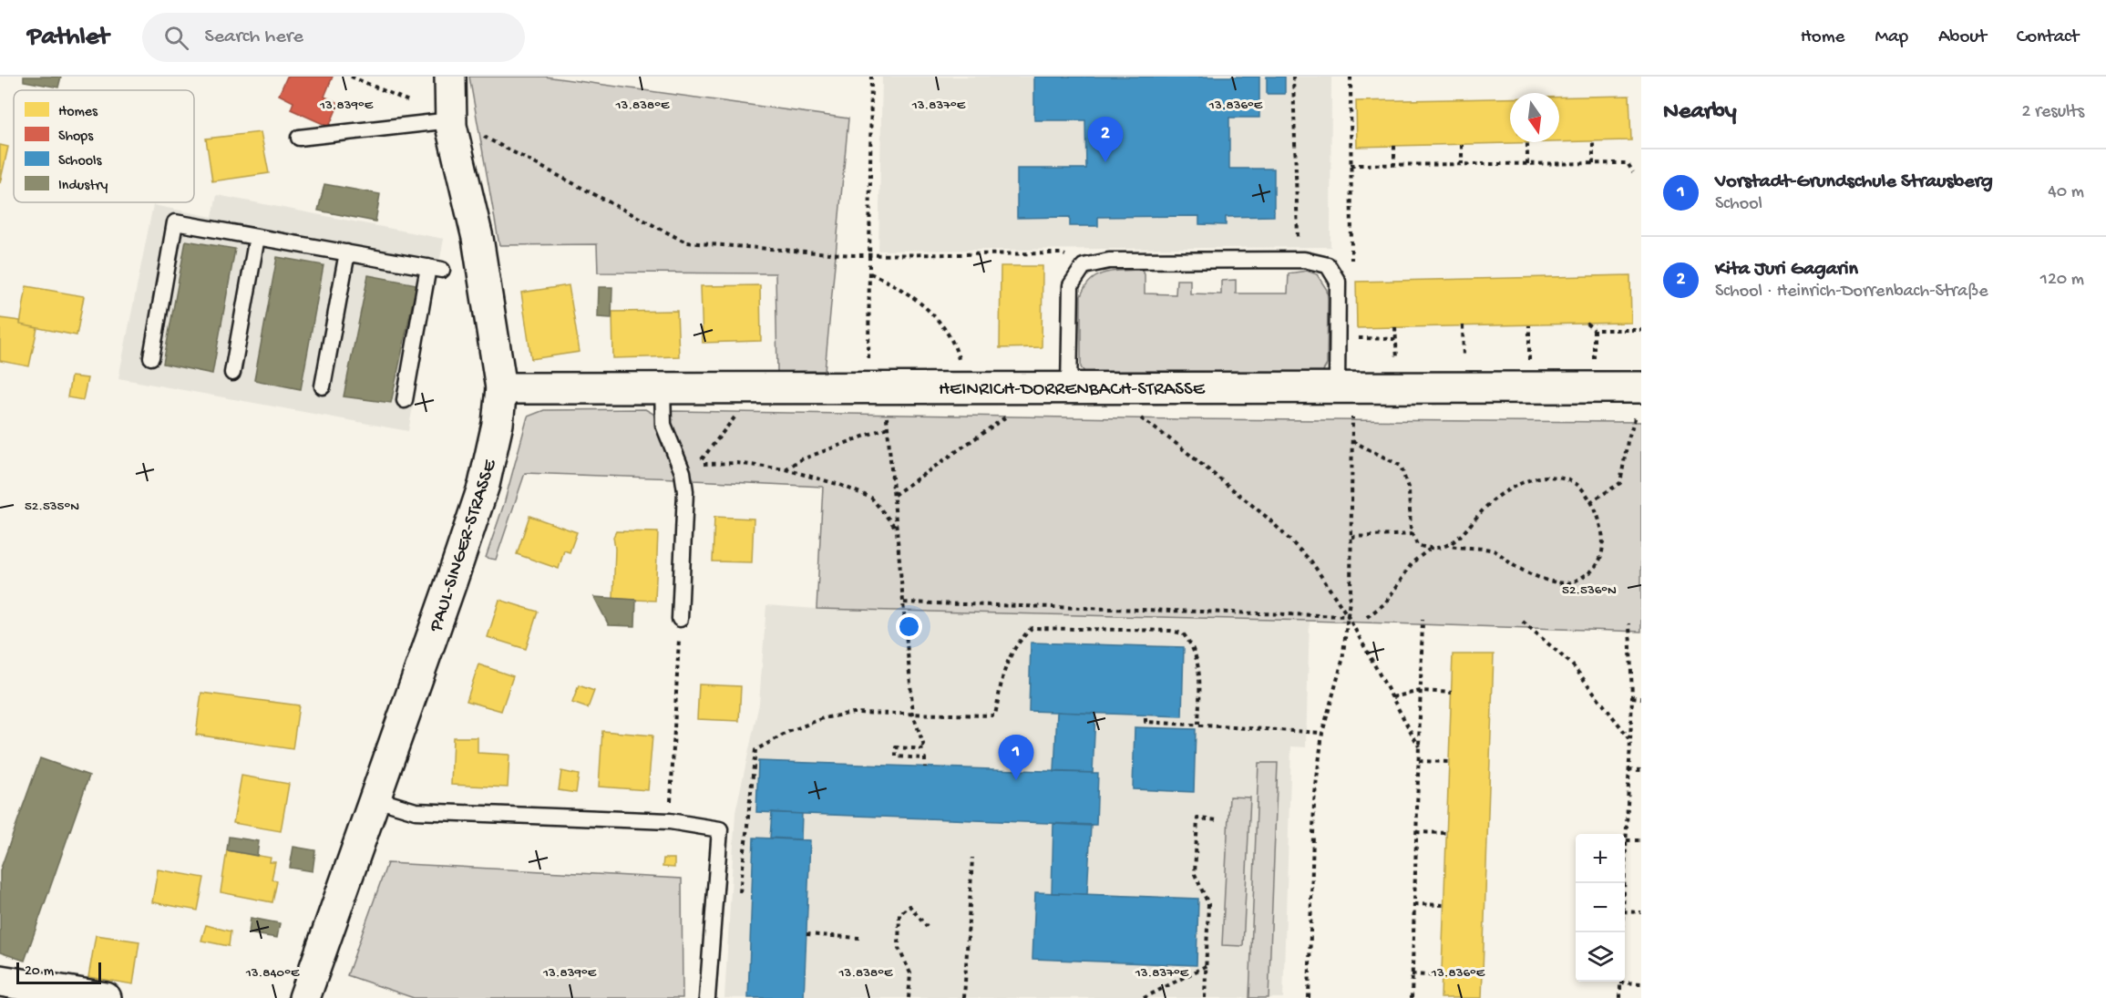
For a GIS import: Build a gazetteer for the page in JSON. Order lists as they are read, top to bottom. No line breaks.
{"streets":{"street":["HEINRICH-DORRENBACH-STRASSE","PAUL-SINGER-STRASSE"]},"crossings":[["HEINRICH-DORRENBACH-STRASSE","PAUL-SINGER-STRASSE"]],"legend":["Homes","Shops","Schools","Industry"],"scale_bar":"20 m","north":"bottom","page":{"header":"Pathlet","search":"Search here","nav":["Home","Map","About","Contact"],"heading":["Nearby","2 results"],"pins":["2","1"],"list":[{"mark":"1","name":"Vorstadt-Grundschule Strausberg","note":"School","value":"40 m"},{"mark":"2","name":"Kita Juri Gagarin","note":"School · Heinrich-Dorrenbach-Straße","value":"120 m"}],"map_buttons":["+","−"],"scale":"20 m"},"coordinates":["13.839°E","13.838°E","13.837°E","13.836°E","52.535°N","52.536°N","13.840°E"]}
